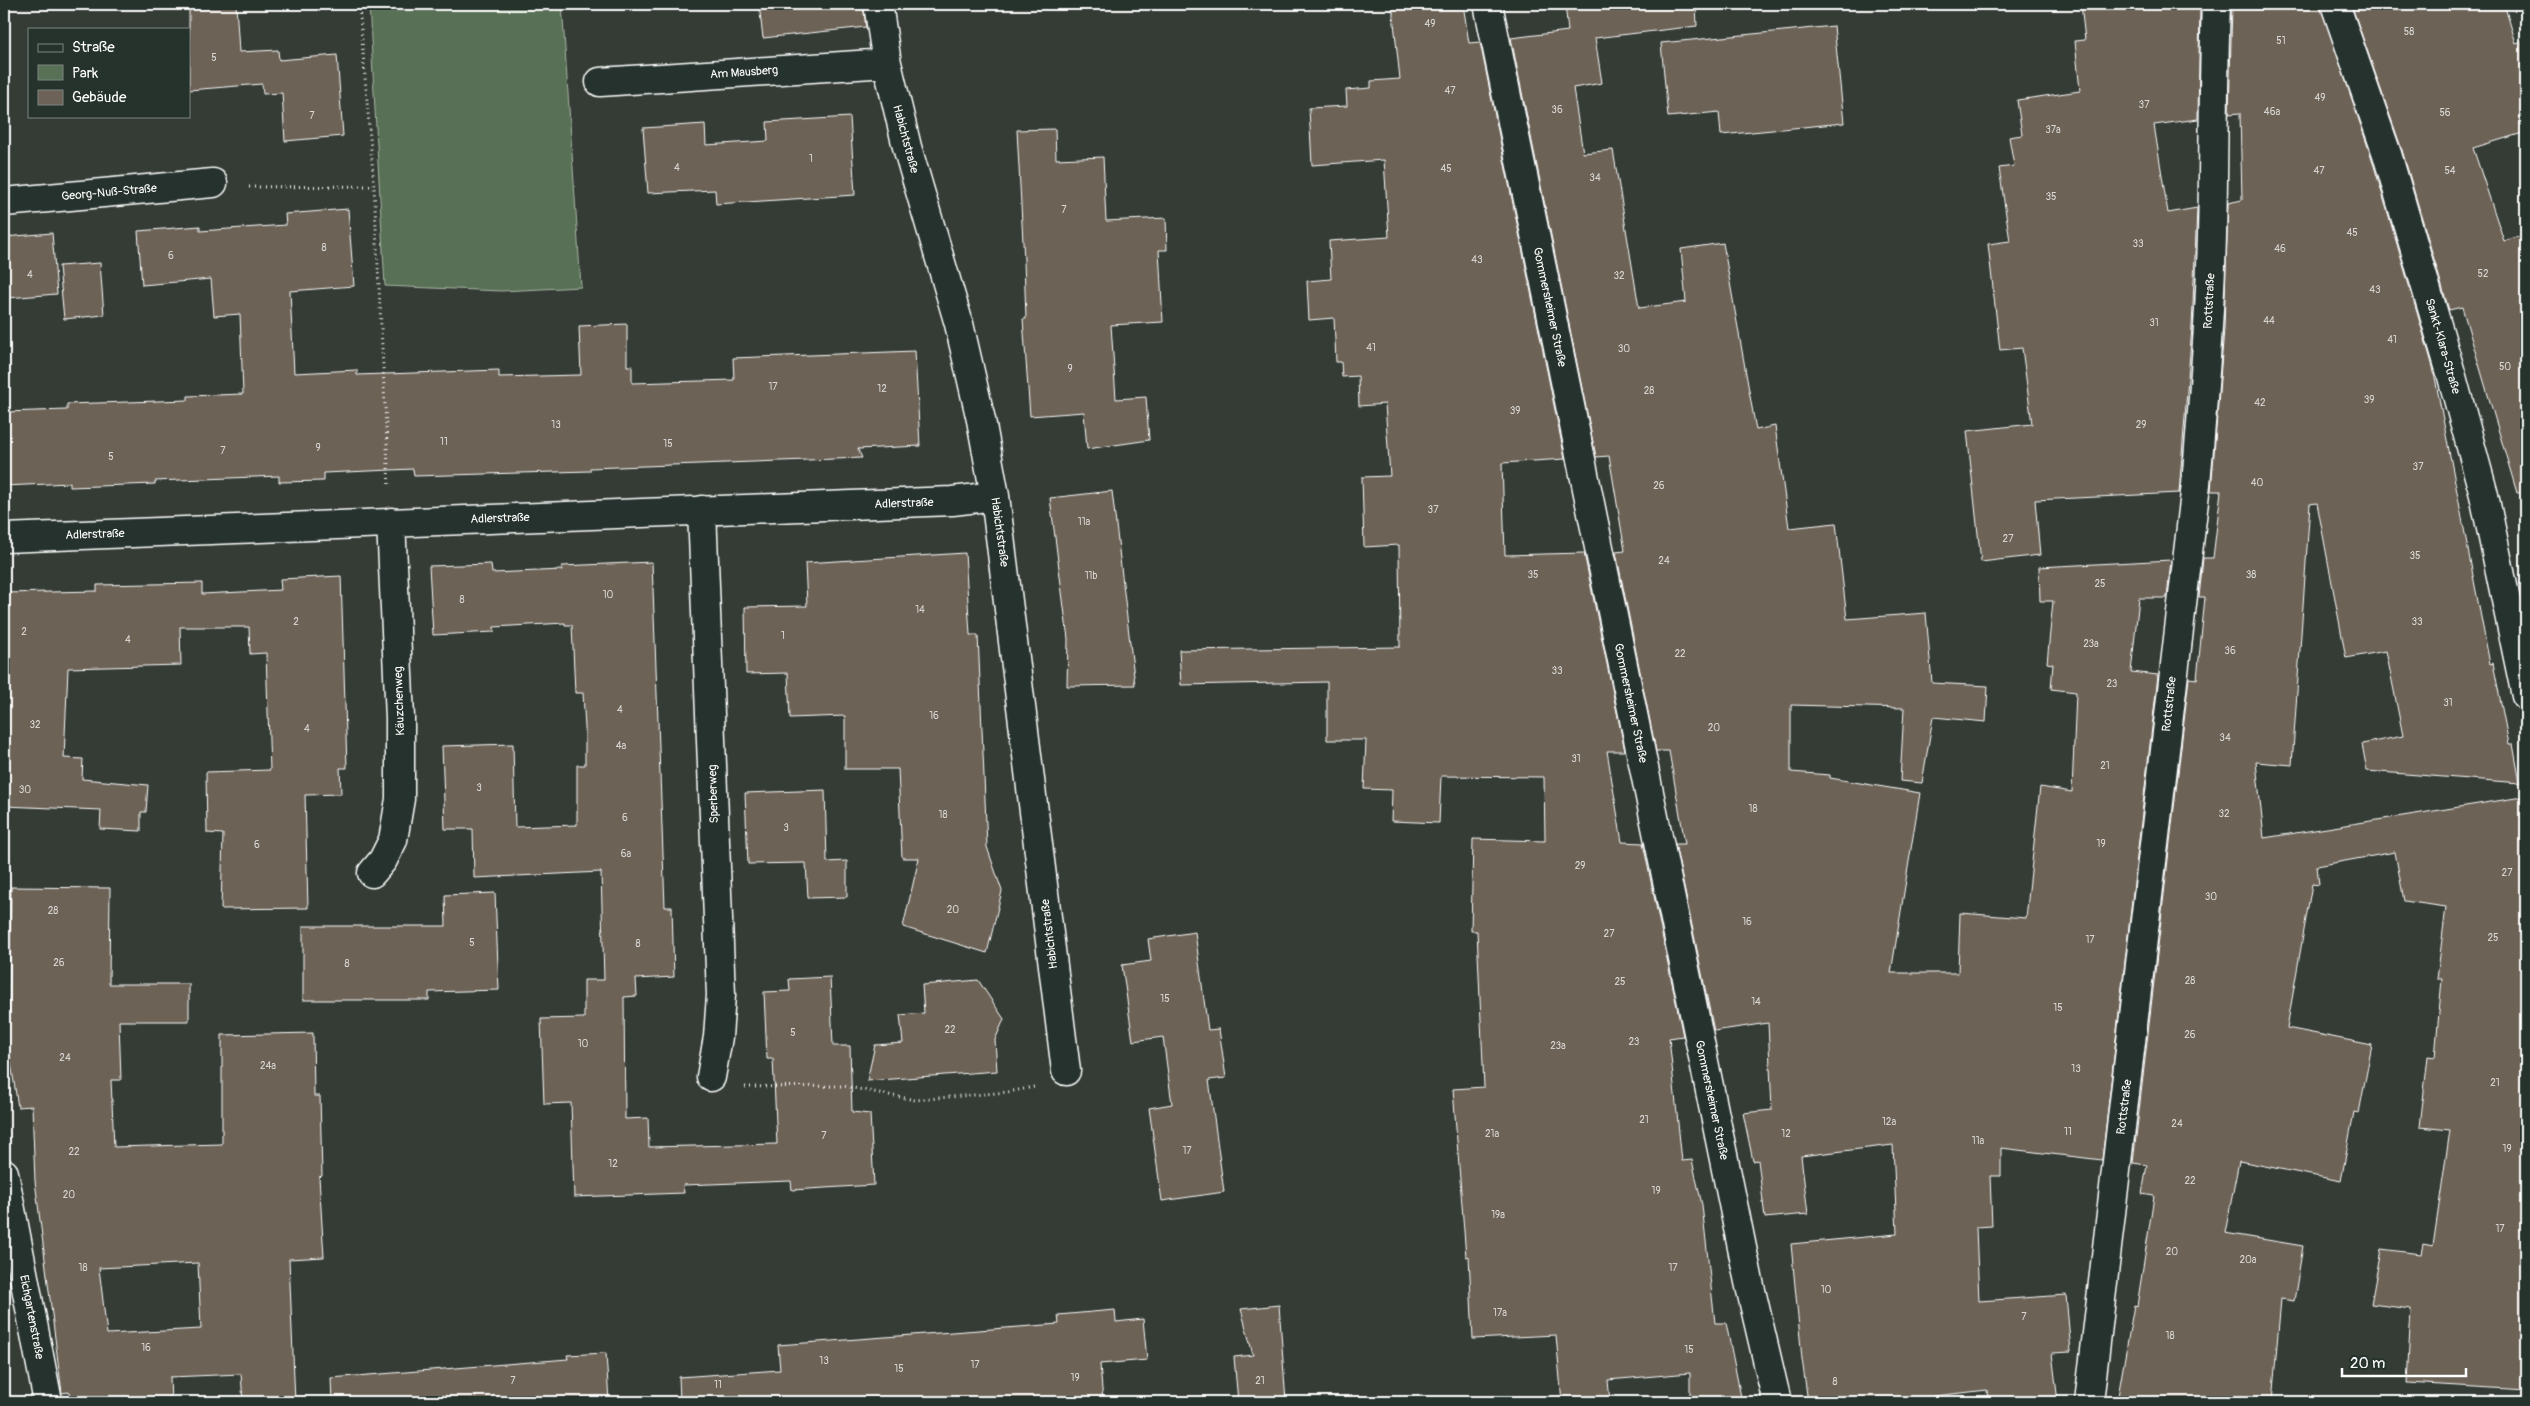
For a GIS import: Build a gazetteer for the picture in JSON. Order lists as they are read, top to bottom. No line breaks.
{"streets":{"street":["Am Mausberg","Habichtstraße","Georg-Nuß-Straße","Rottstraße","Gommersheimer Straße","Sankt-Klara-Straße","Adlerstraße","Käuzchenweg","Sperberweg","Eichgartenstraße"]},"crossings":[["Am Mausberg","Habichtstraße"],["Habichtstraße","Adlerstraße"],["Adlerstraße","Käuzchenweg"],["Adlerstraße","Sperberweg"]],"house_numbers":["49","58","51","5","47","49","37","36","46a","56","7","37a","1","4","45","47","54","34","35","7","45","33","8","46","6","43","52","4","32","43","44","31","41","41","30","50","9","17","12","28","39","42","39","13","29","11","15","9","7","5","37","40","26","37","11a","27","35","24","35","38","11b","25","10","8","14","2","33","2","1","4","23a","36","22","33","23","31","4","16","32","20","4","34","4a","31","21","3","30","18","32","18","6","3","19","6","6a","29","27","30","20","28","16","27","25","17","5","8","26","8","28","25","15","14","15","22","5","26","23","10","23a","24","24a","13","21","21","12a","24","11","21a","12","7","11a","19","17","22","12","22","19","20","19a","17","20","20a","18","17","10","17a","7","18","16","15","13","17","15","19","7","21","8","11"],"legend":["Straße","Park","Gebäude"],"scale_bar":"20 m"}
